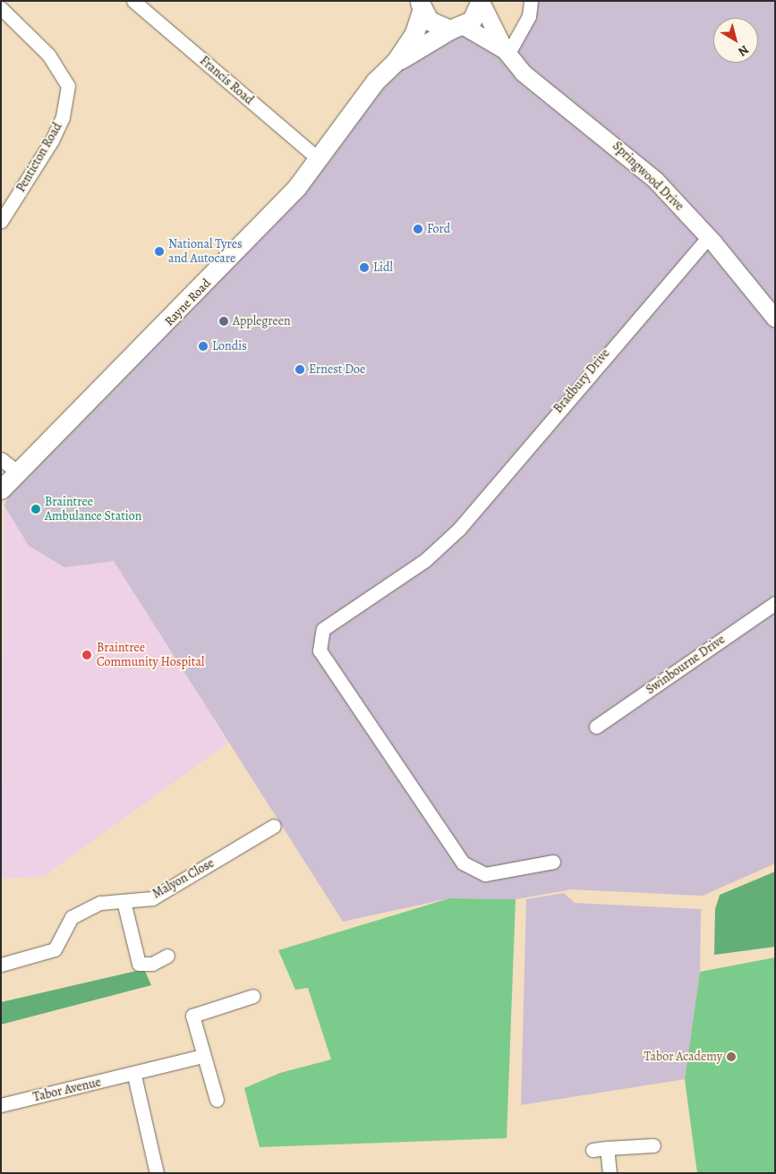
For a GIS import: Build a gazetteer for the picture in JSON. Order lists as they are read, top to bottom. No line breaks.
{"streets":{"main road":["Rayne Road"],"street":["Francis Road","Penticton Road","Springwood Drive","Bradbury Drive","Swinbourne Drive","Malyon Close","Tabor Avenue"]},"crossings":[["Francis Road","Rayne Road"],["Springwood Drive","Rayne Road"],["Springwood Drive","Bradbury Drive"]],"places":["Ford","National Tyres and Autocare","Lidl","Applegreen","Londis","Ernest Doe","Braintree Ambulance Station","Braintree Community Hospital","Tabor Academy"],"north":"bottom right"}
